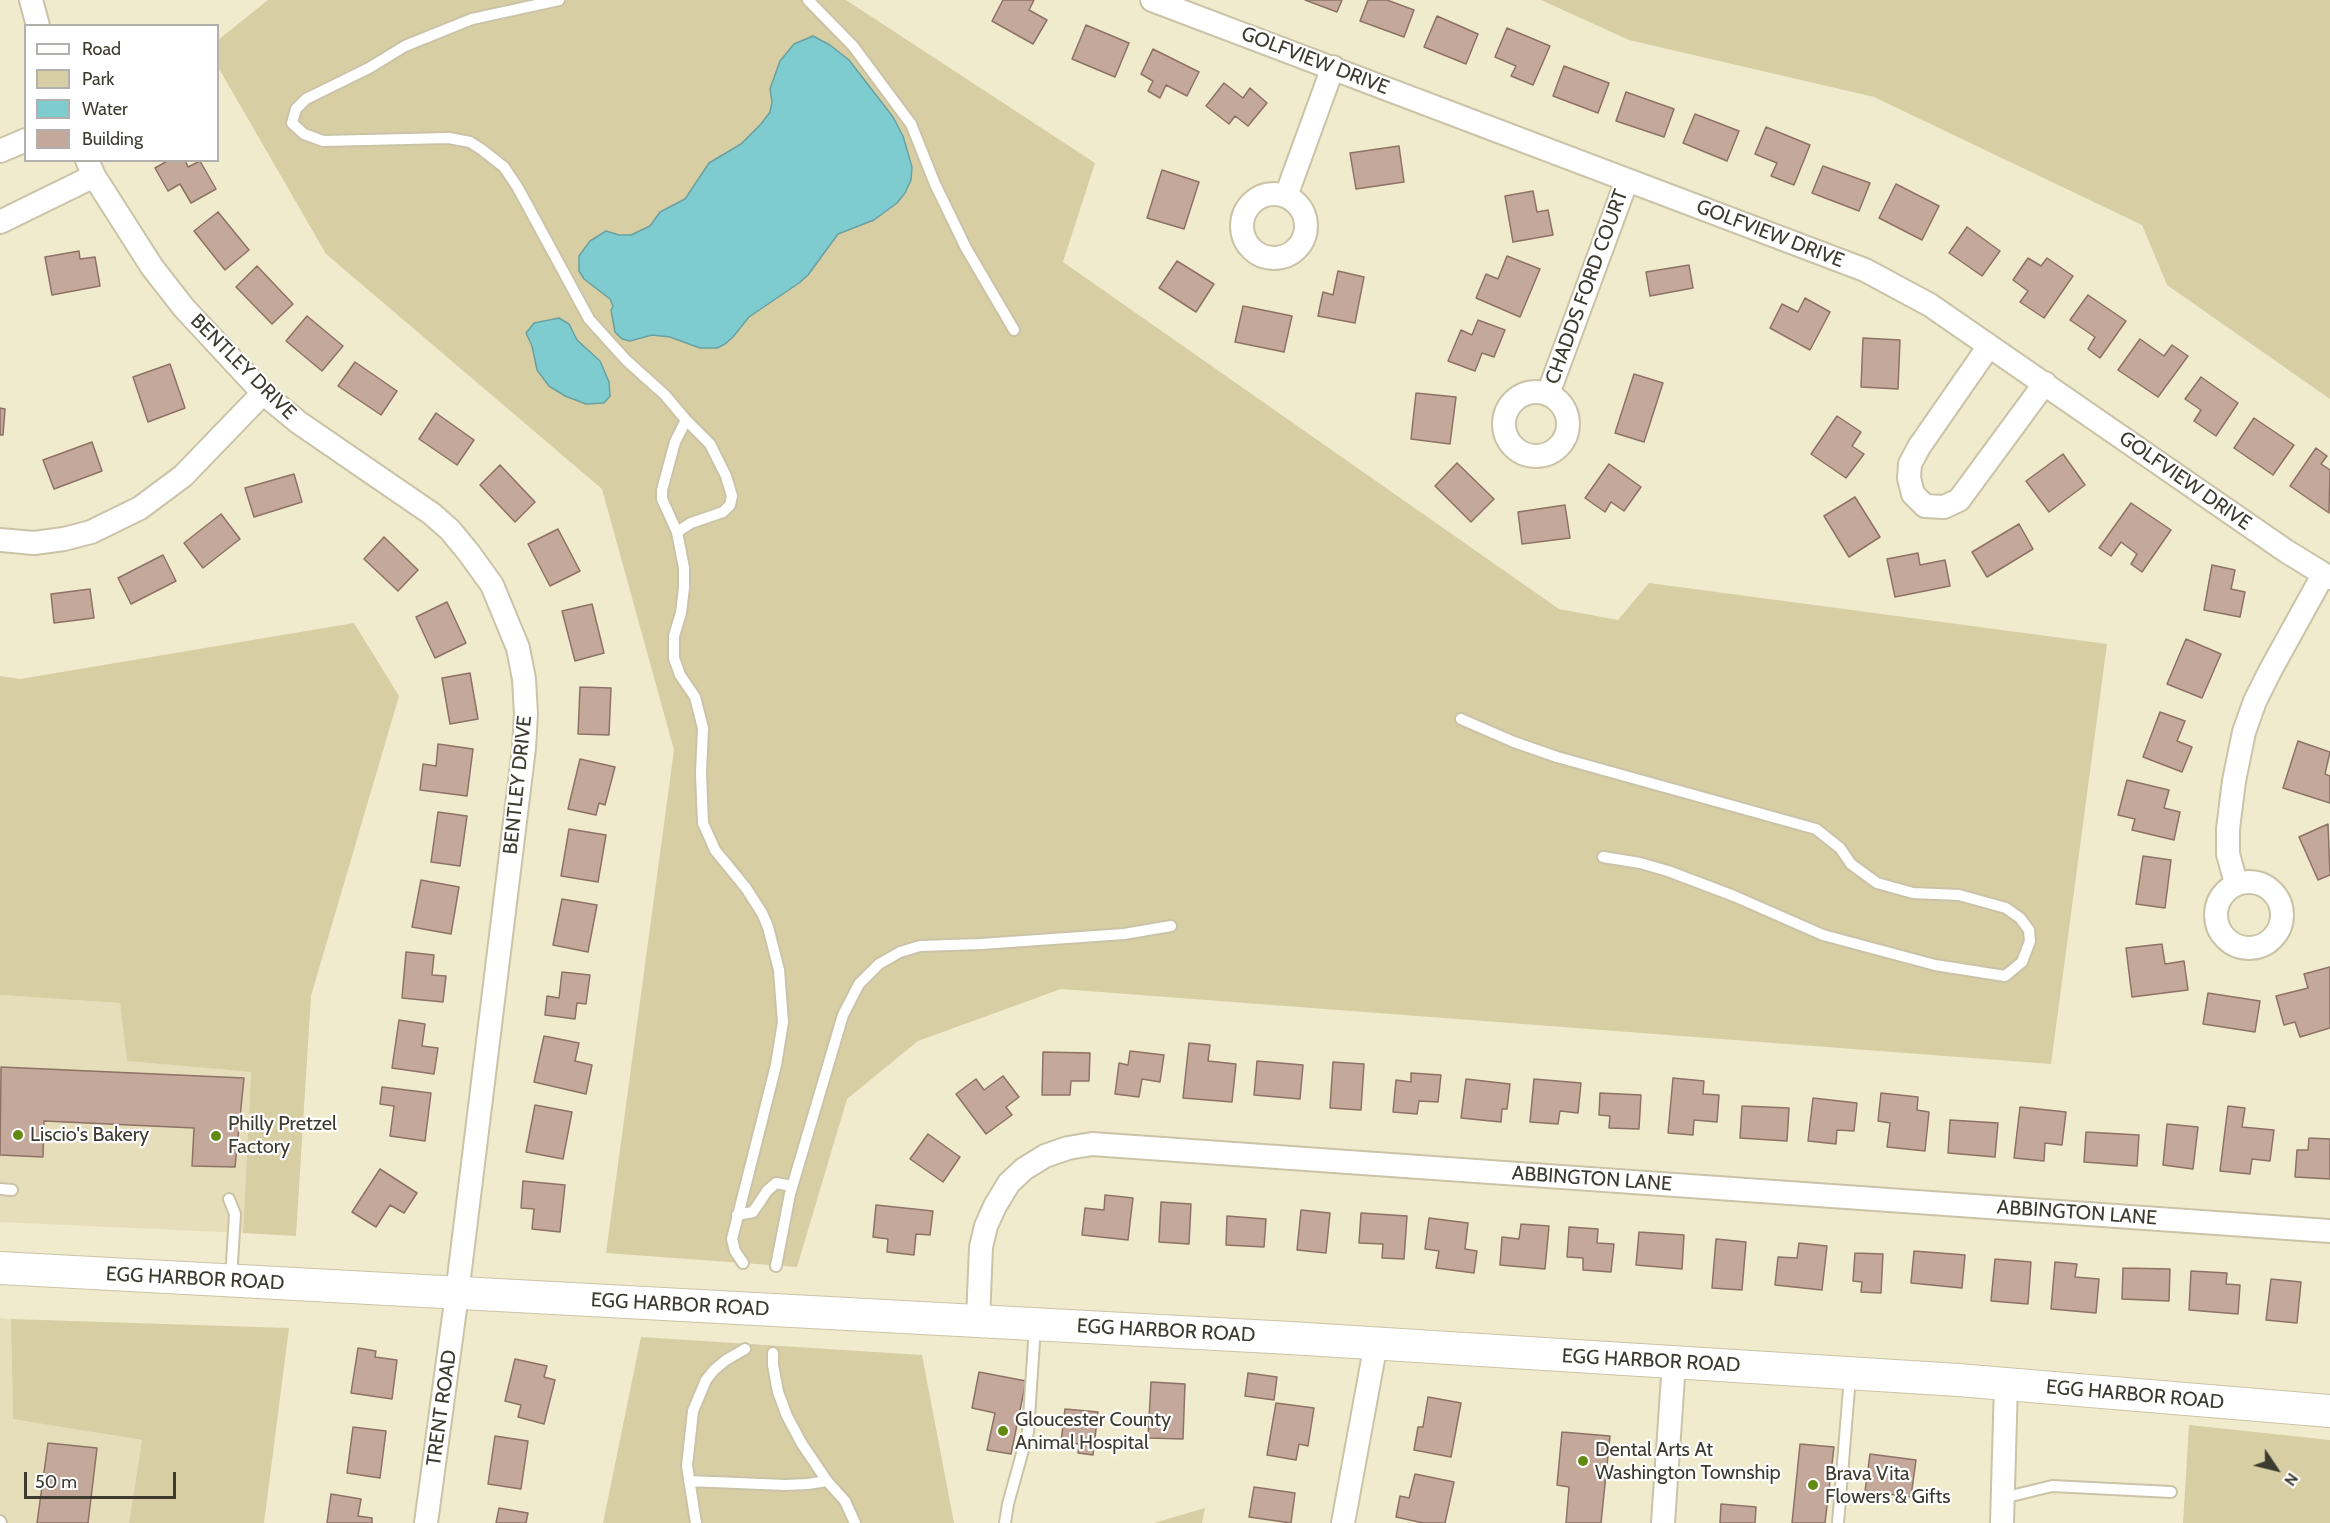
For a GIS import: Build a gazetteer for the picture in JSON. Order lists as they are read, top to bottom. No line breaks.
{"streets":{"main road":["EGG HARBOR ROAD"],"street":["GOLFVIEW DRIVE","CHADDS FORD COURT","BENTLEY DRIVE","ABBINGTON LANE","TRENT ROAD"]},"crossings":[["GOLFVIEW DRIVE","CHADDS FORD COURT"],["BENTLEY DRIVE","EGG HARBOR ROAD"],["BENTLEY DRIVE","TRENT ROAD"],["ABBINGTON LANE","EGG HARBOR ROAD"],["EGG HARBOR ROAD","TRENT ROAD"]],"places":["Liscio's Bakery","Philly Pretzel Factory","Gloucester County Animal Hospital","Dental Arts At Washington Township","Brava Vita Flowers & Gifts"],"legend":["Road","Park","Water","Building"],"scale_bar":"50 m","north":"bottom right"}
